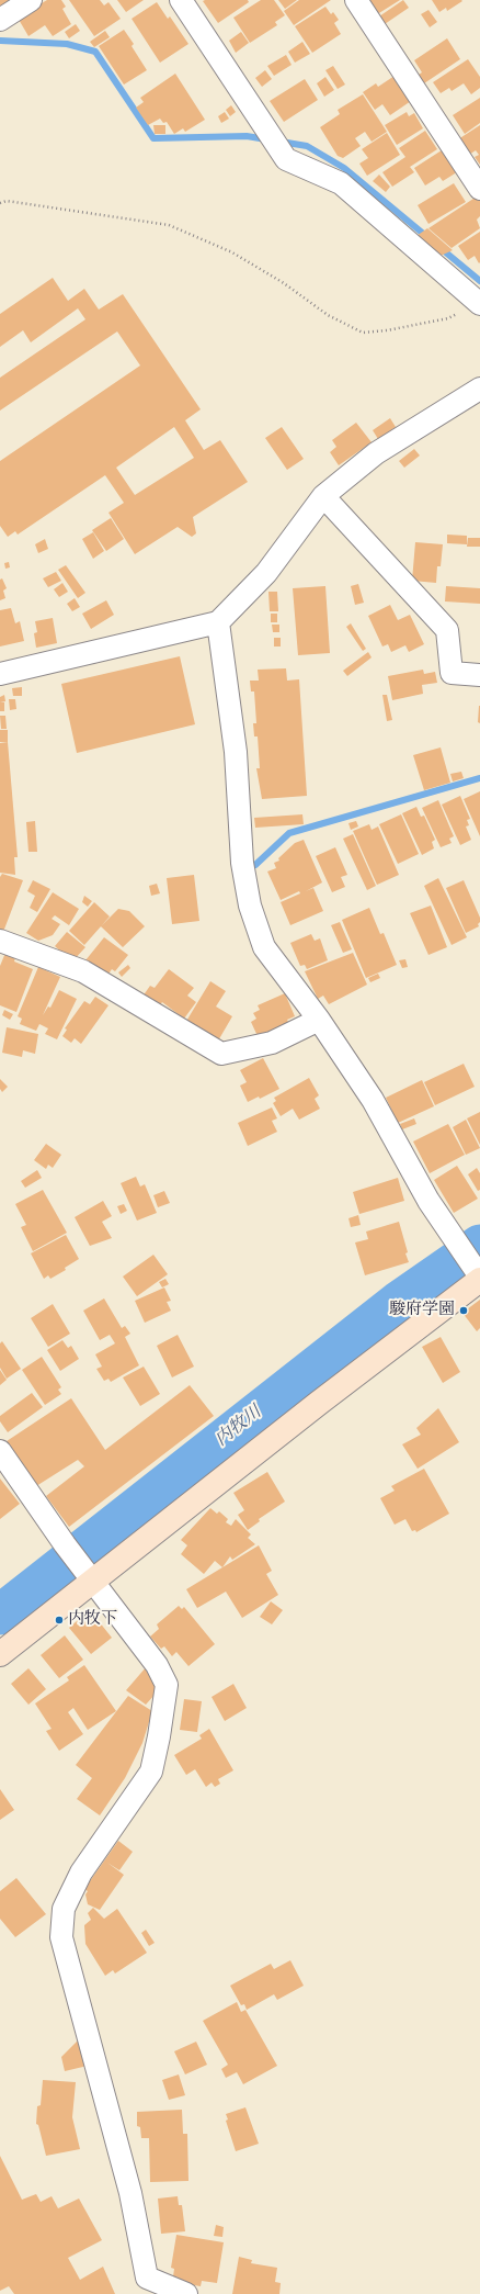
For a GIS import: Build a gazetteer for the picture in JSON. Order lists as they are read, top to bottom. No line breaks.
{"water":["内牧川"],"places":["駿府学園","内牧下"]}
